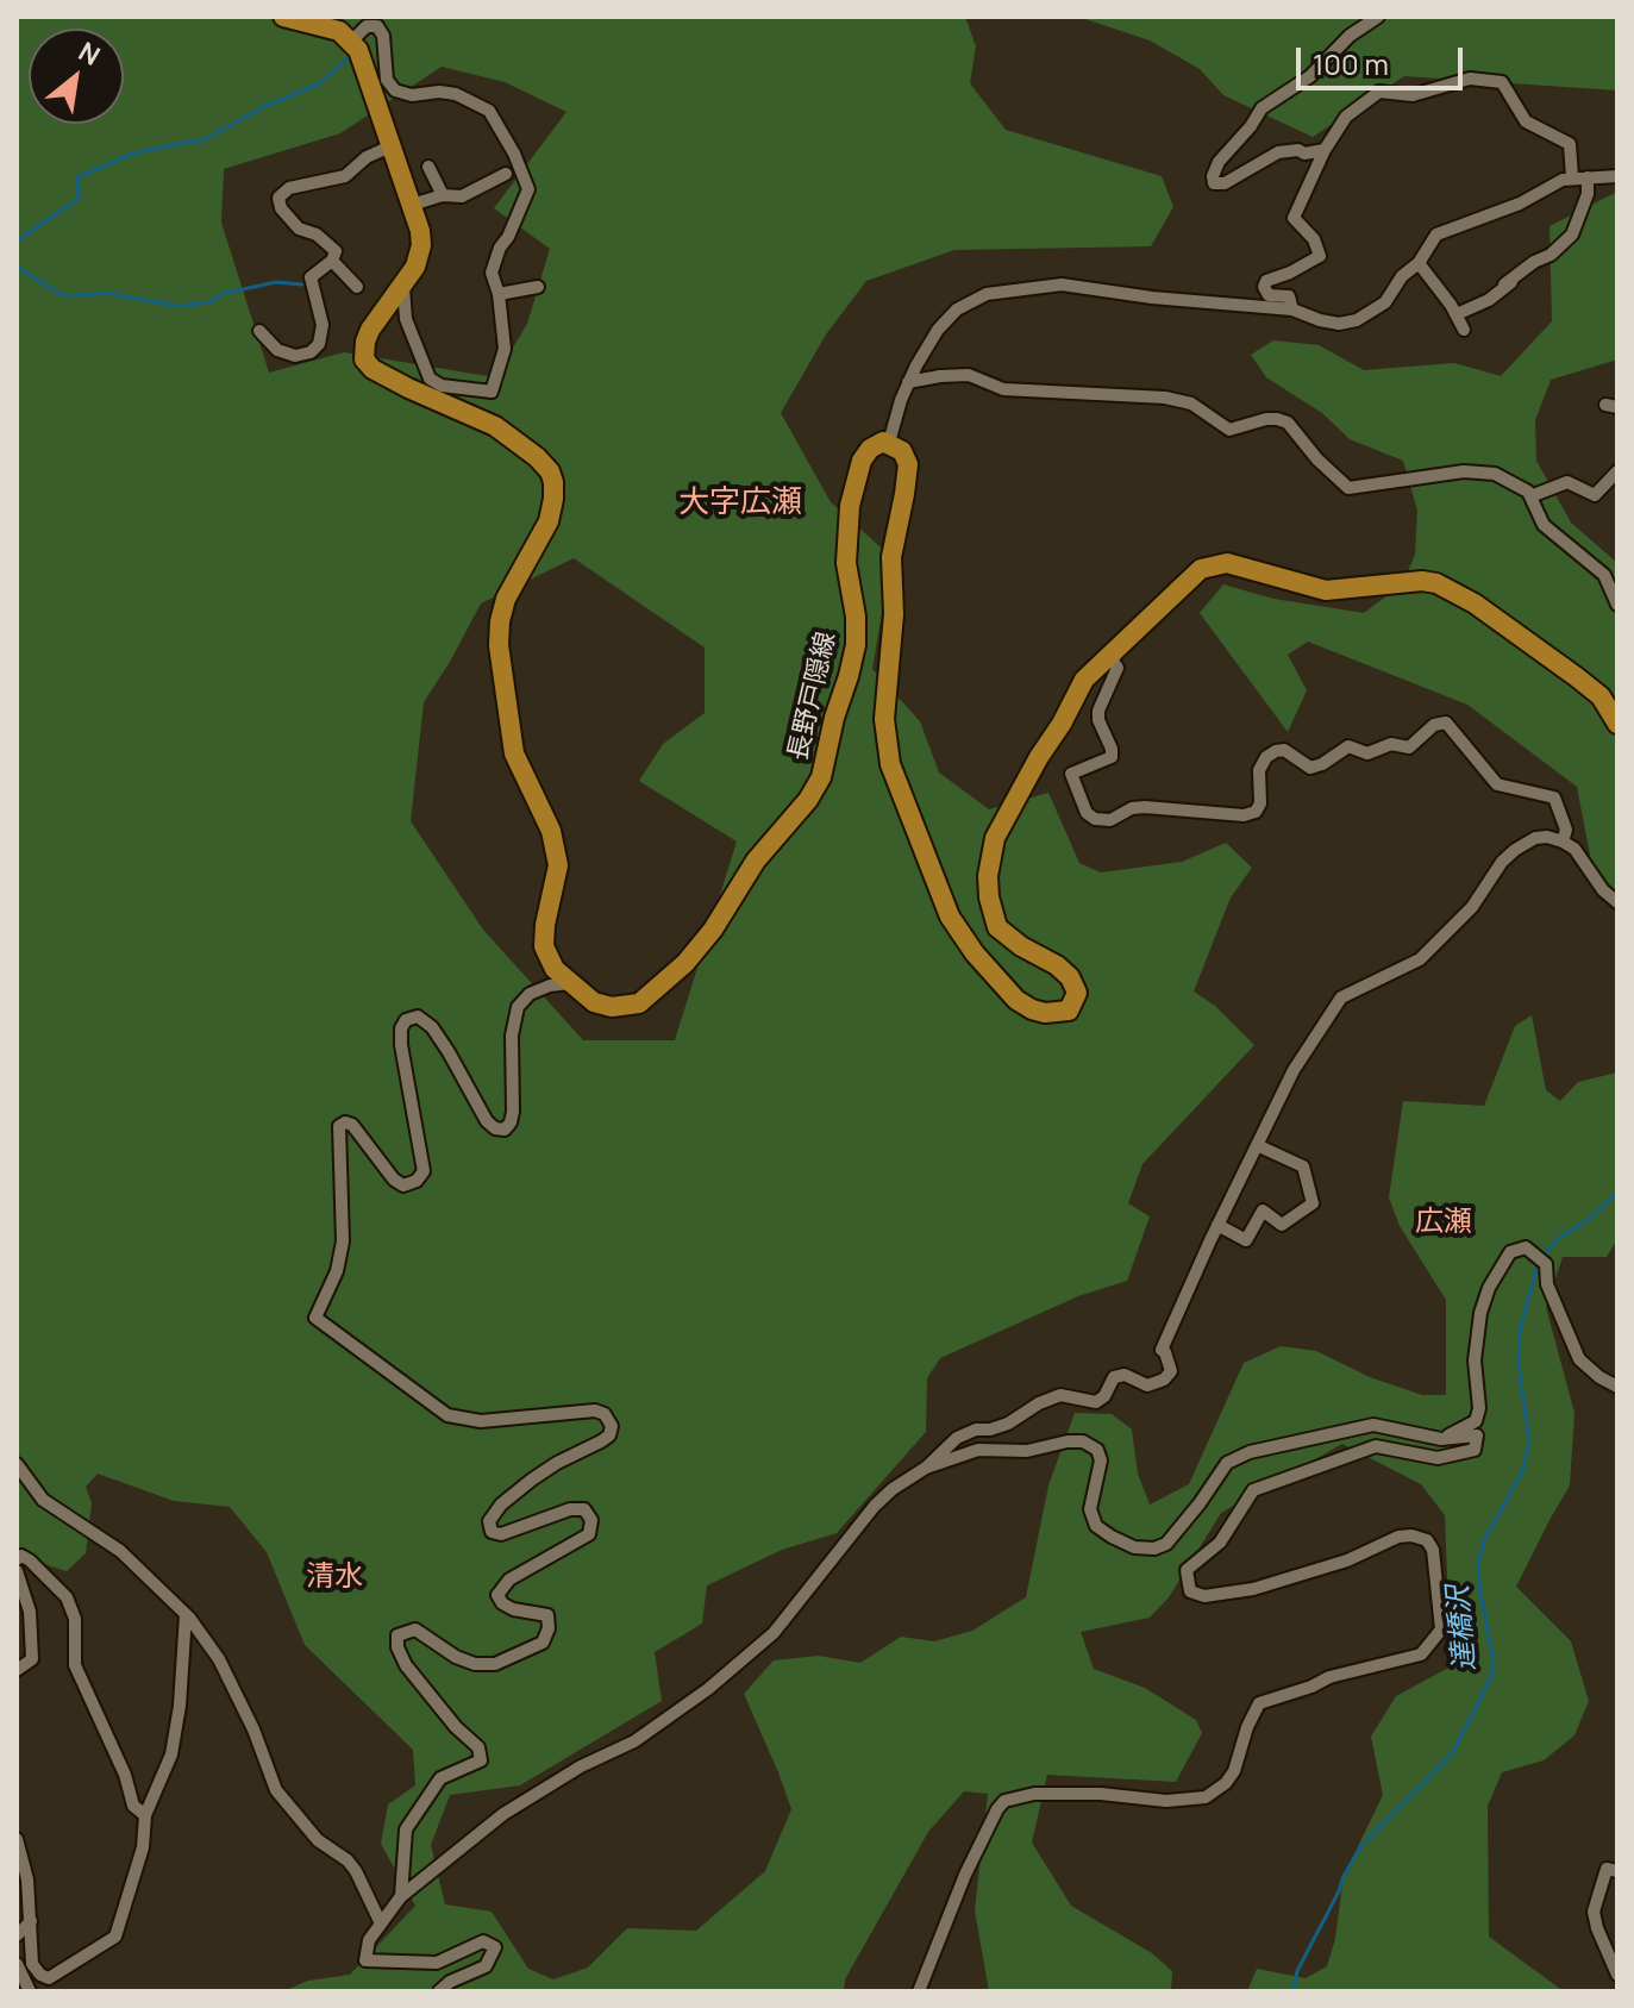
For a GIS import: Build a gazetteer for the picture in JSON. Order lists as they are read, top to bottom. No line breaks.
{"streets":{"main road":["長野戸隠線"]},"districts":["大字広瀬","広瀬","清水"],"water":["達橋沢"],"scale_bar":"100 m","north":"top right"}
